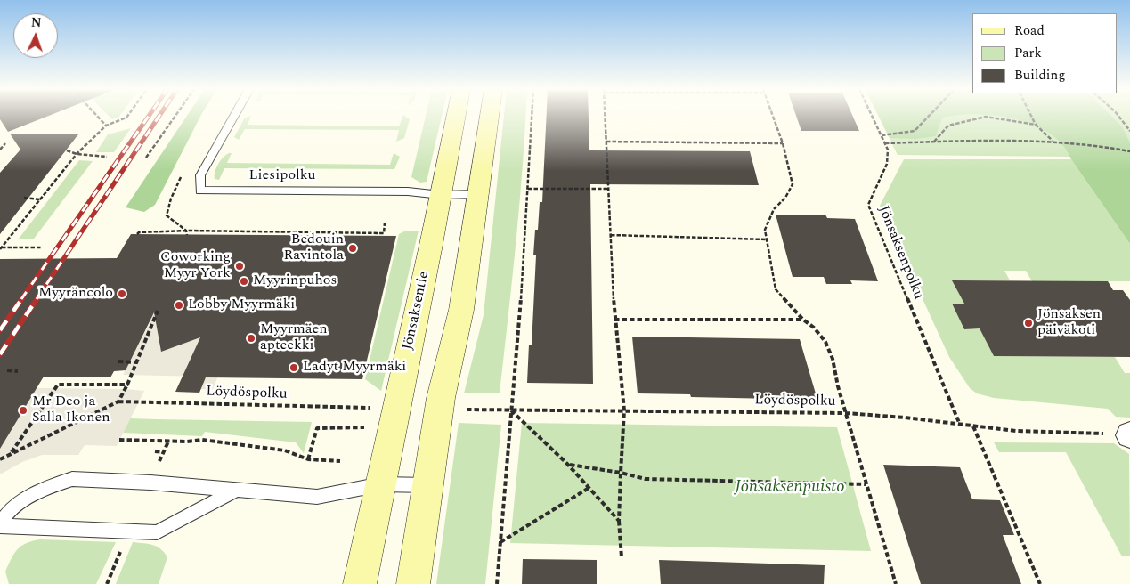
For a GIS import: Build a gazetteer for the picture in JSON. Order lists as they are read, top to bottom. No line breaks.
{"streets":{"main road":["Jönsaksentie"],"lane":["Liesipolku"],"path":["Jönsaksenpolku","Löydöspolku"]},"crossings":[["Liesipolku","Jönsaksentie"],["Jönsaksenpolku","Löydöspolku"]],"parks":["Jönsaksenpuisto"],"places":["Bedouin Ravintola","Coworking Myyr York","Myyrinpuhos","Myyräncolo","Lobby Myyrmäki","Jönsaksen päiväkoti","Myyrmäen apteekki","Ladyt Myyrmäki","Mr Deo ja Salla Ikonen"],"legend":["Road","Park","Building"],"north":"top"}
